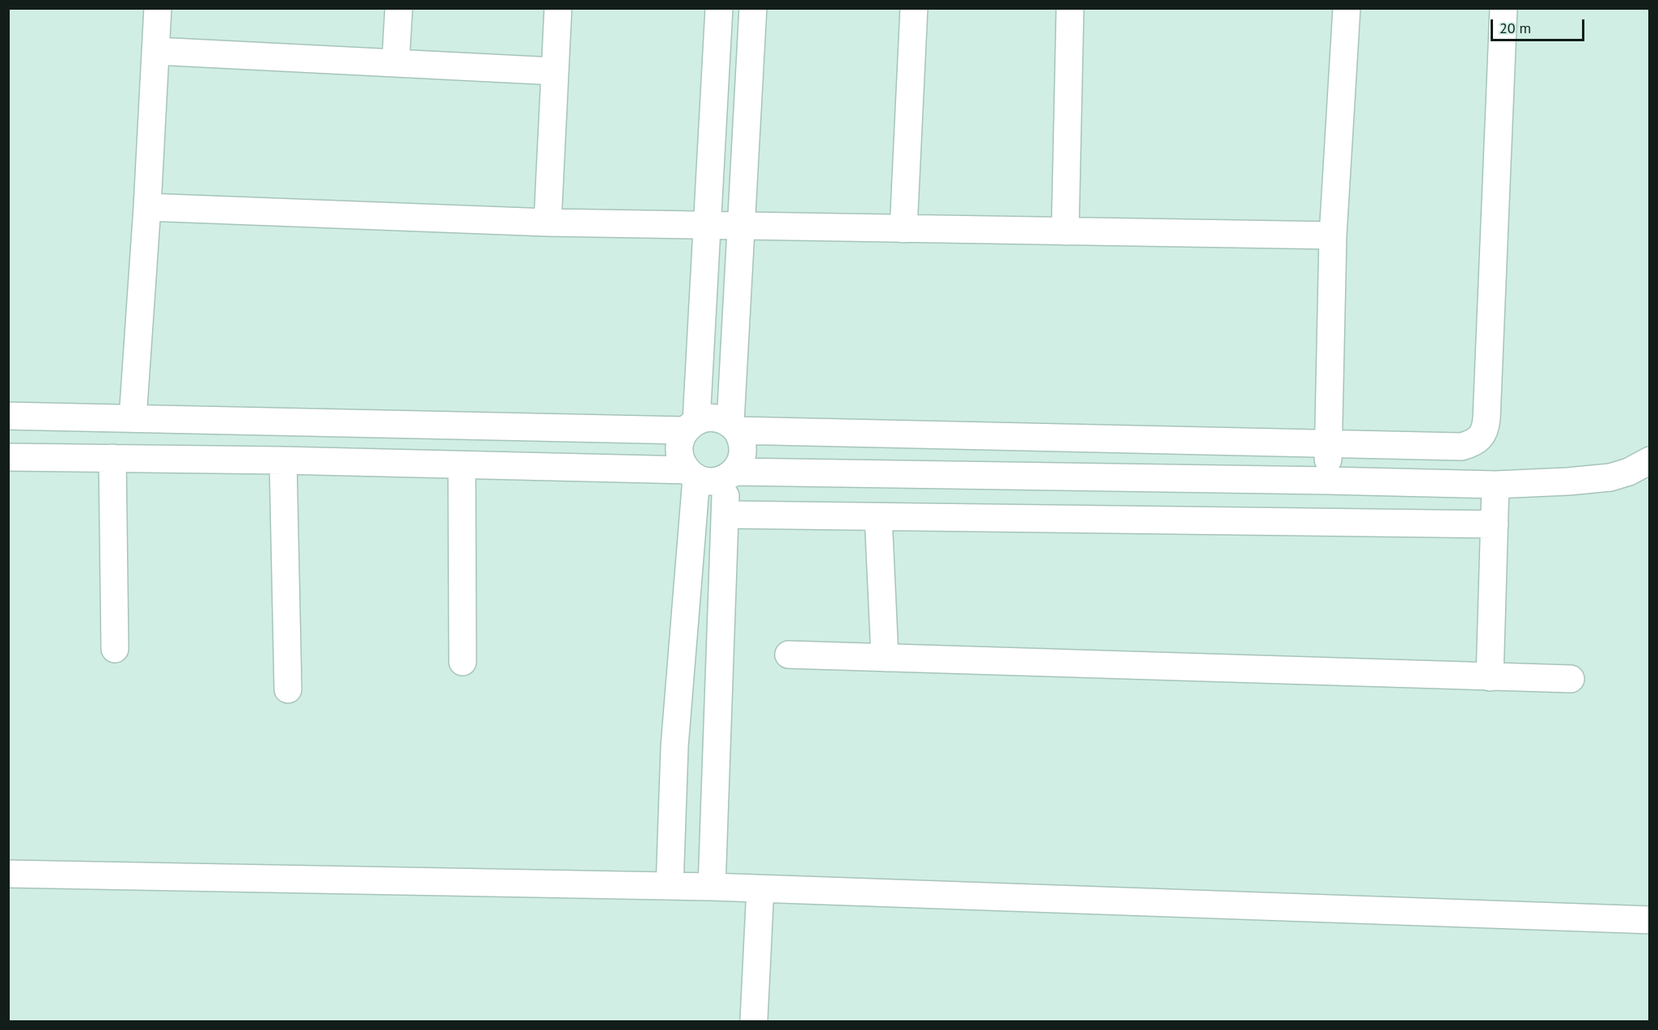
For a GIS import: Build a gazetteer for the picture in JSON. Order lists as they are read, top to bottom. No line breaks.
{"scale_bar":"20 m"}
